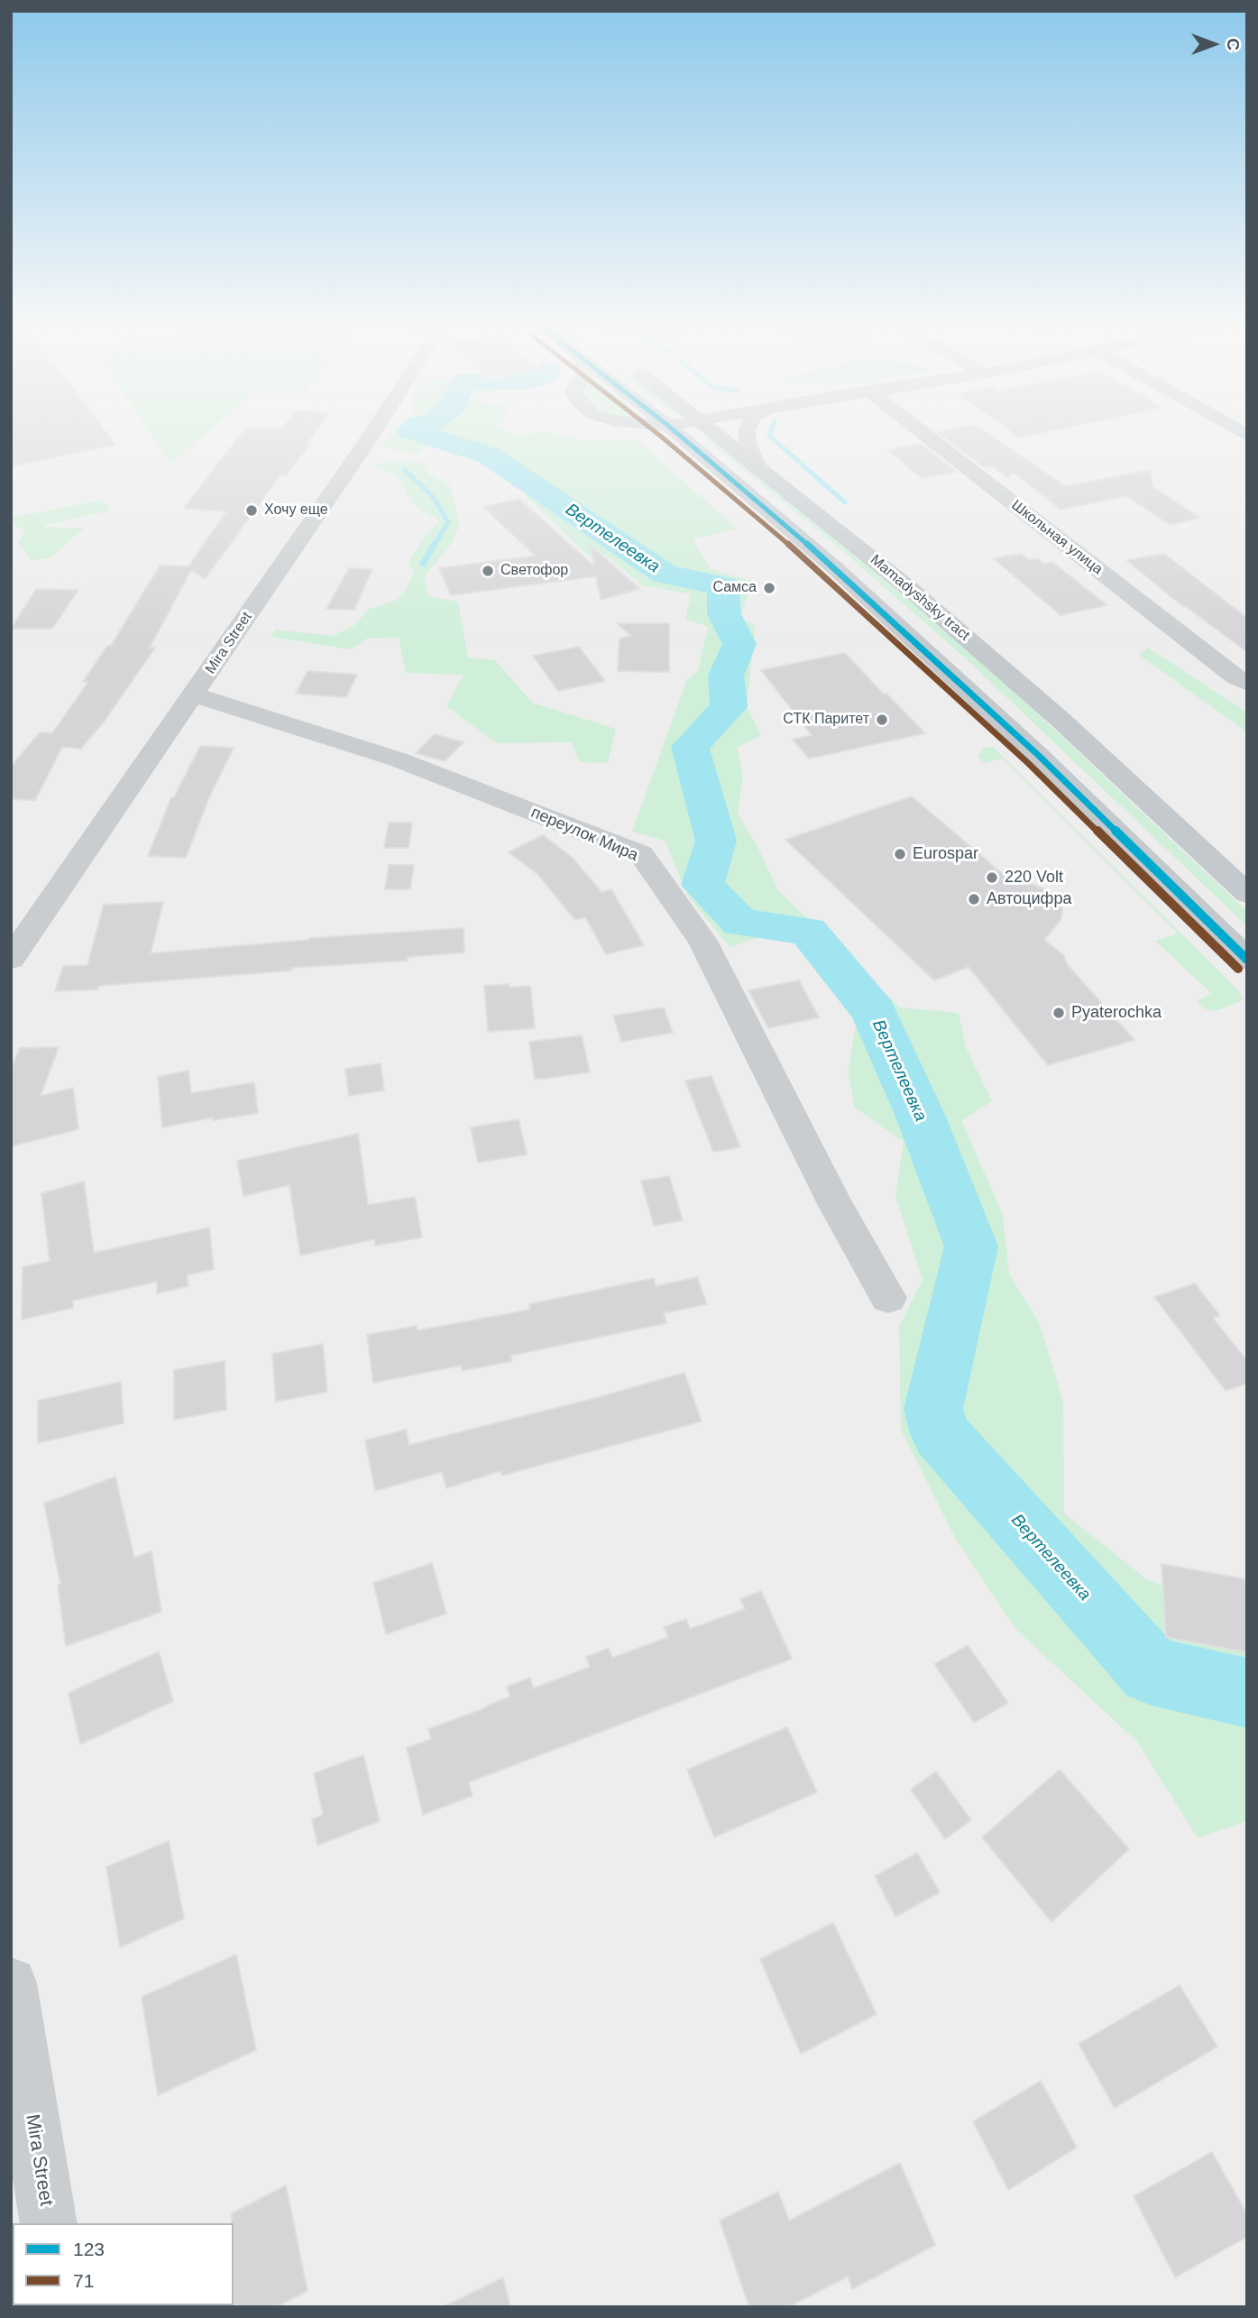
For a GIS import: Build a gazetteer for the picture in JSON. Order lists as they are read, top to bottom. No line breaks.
{"streets":{"main road":["Mamadyshsky tract"],"street":["Школьная улица","Mira Street","переулок Мира"]},"crossings":[["Mira Street","переулок Мира"]],"water":["Вертелеевка"],"places":["Хочу еще","Светофор","Самса","СТК Паритет","Eurospar","220 Volt","Автоцифра","Pyaterochka"],"lines":["transit line 123","transit line 71"],"legend":["123","71"],"north":"right"}
